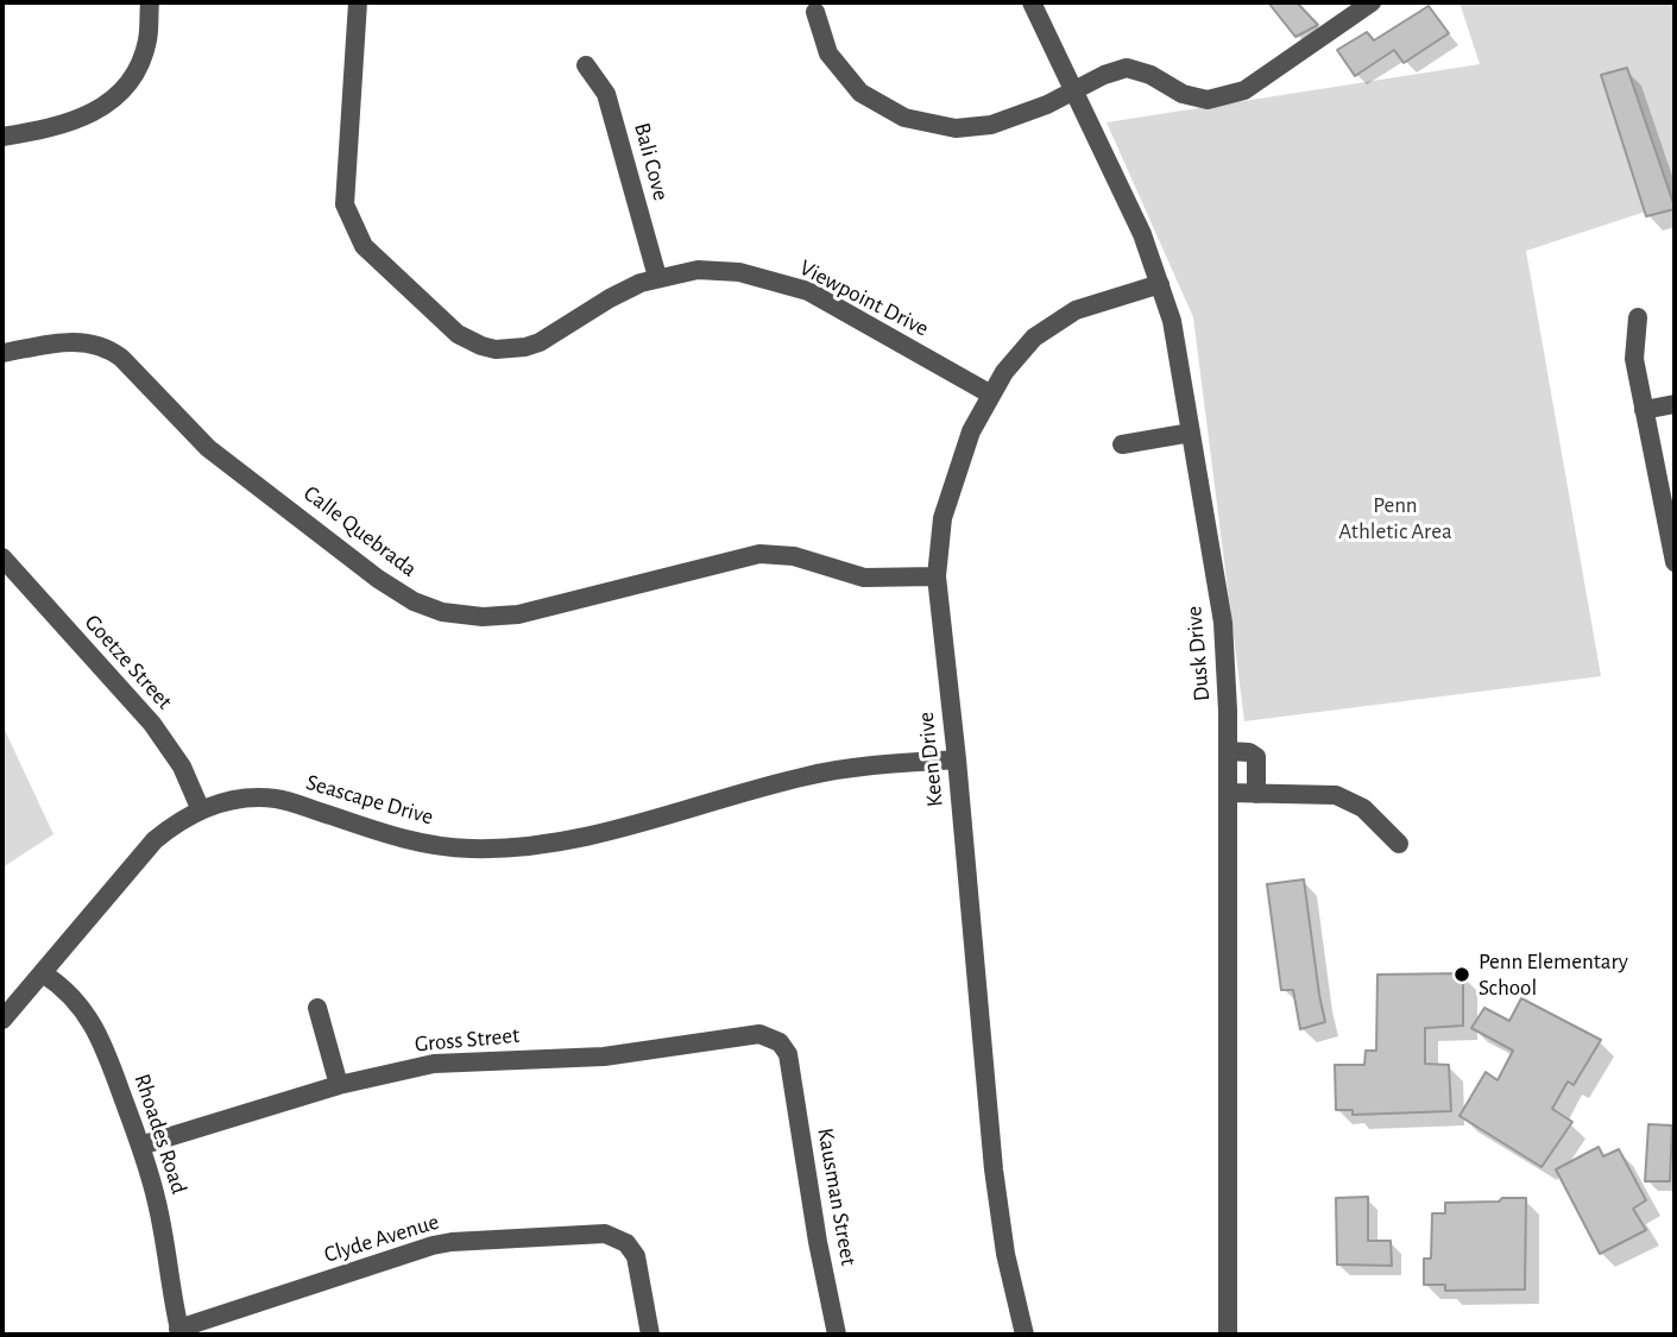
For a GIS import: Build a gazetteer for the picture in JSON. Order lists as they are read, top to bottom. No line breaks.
{"streets":{"street":["Bali Cove","Viewpoint Drive","Calle Quebrada","Dusk Drive","Goetze Street","Keen Drive","Seascape Drive","Gross Street","Rhoades Road","Kausman Street","Clyde Avenue"]},"crossings":[["Bali Cove","Viewpoint Drive"],["Viewpoint Drive","Keen Drive"],["Calle Quebrada","Keen Drive"],["Dusk Drive","Keen Drive"],["Goetze Street","Seascape Drive"],["Keen Drive","Seascape Drive"],["Seascape Drive","Rhoades Road"],["Gross Street","Rhoades Road"],["Gross Street","Kausman Street"],["Rhoades Road","Clyde Avenue"]],"parks":["Penn Athletic Area"],"places":["Penn Elementary School"]}
